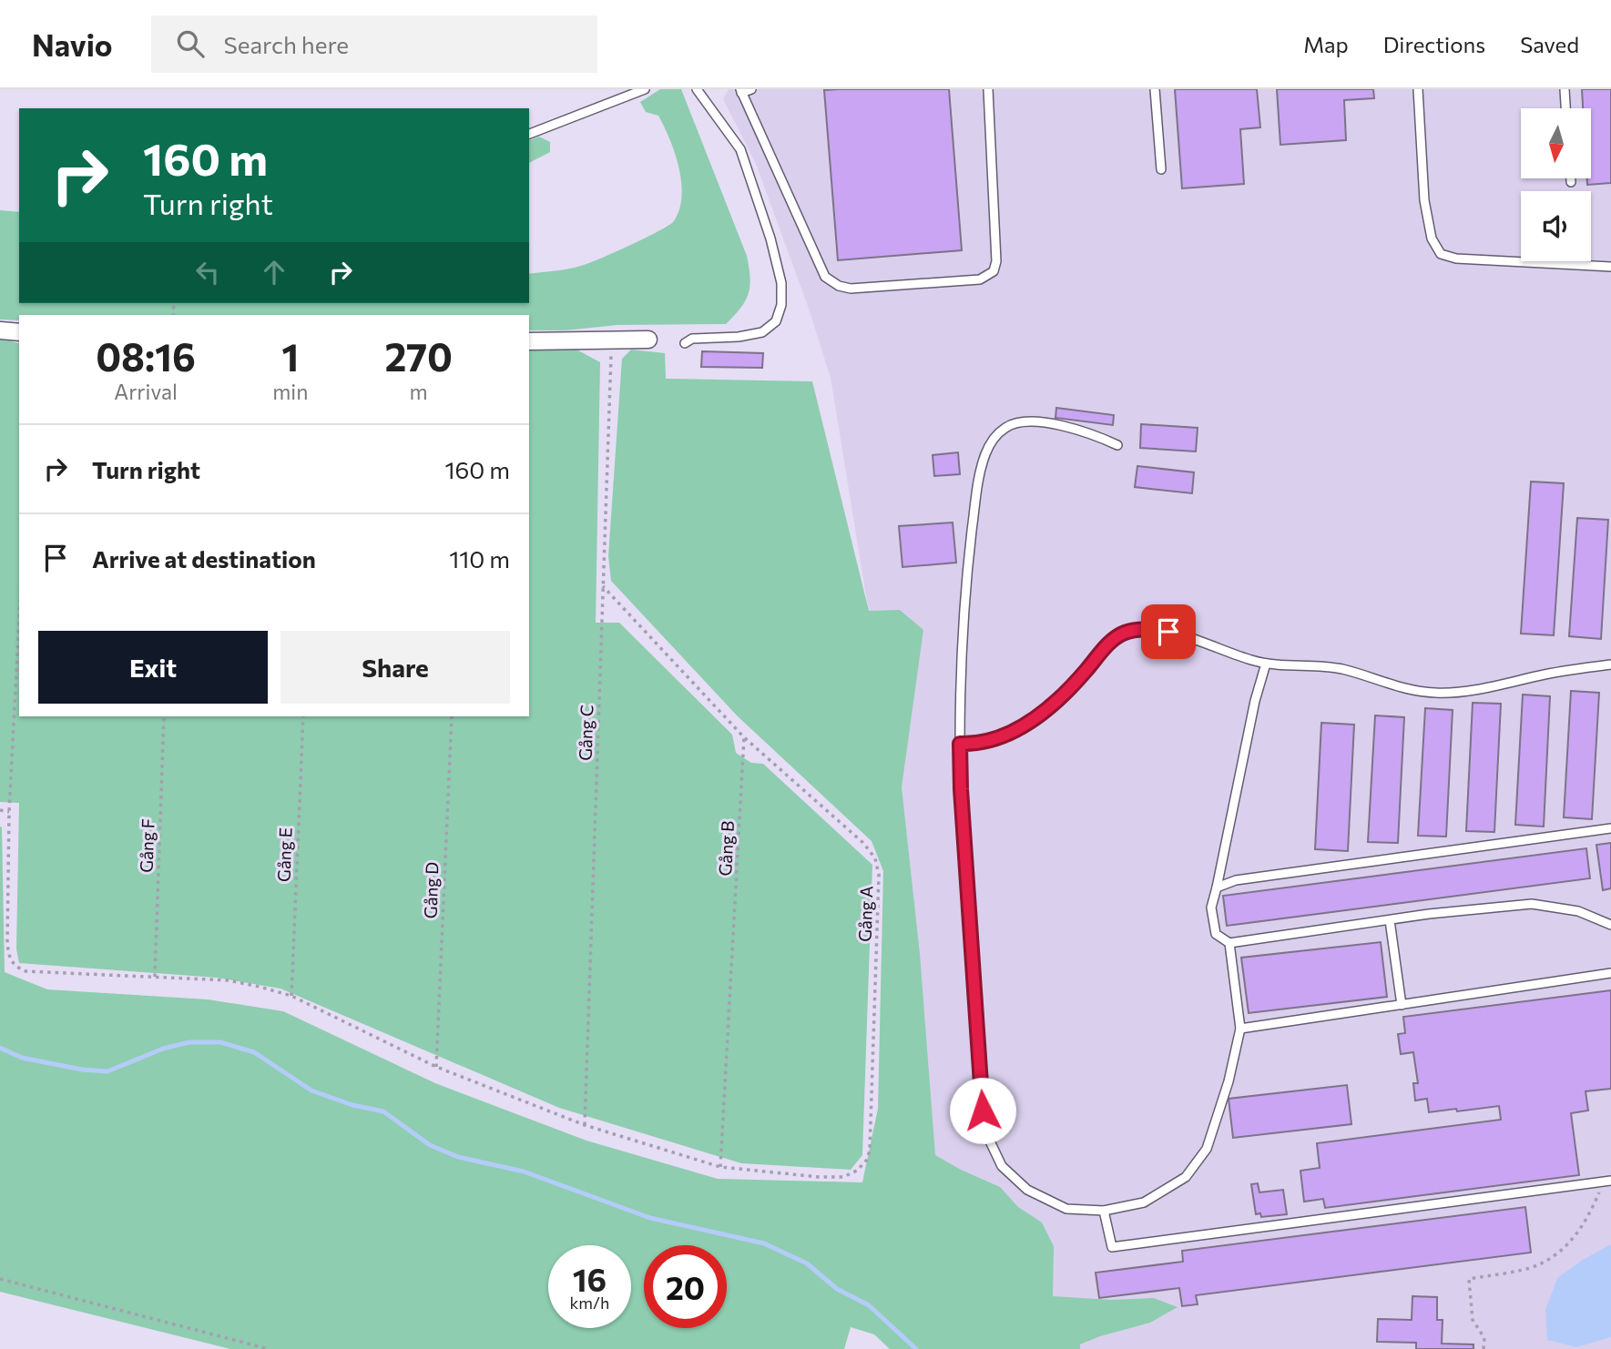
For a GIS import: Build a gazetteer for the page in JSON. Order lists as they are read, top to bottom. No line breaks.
{"streets":{"path":["Gång C","Gång F","Gång B","Gång E","Gång D","Gång A"]},"crossings":[["Gång B","Gång A"]],"north":"bottom","page":{"header":"Navio","search":"Search here","nav":["Map","Directions","Saved"],"turn":["160 m","Turn right"],"eta":["08:16","Arrival","1","min","270","m"],"list":[{"name":"Turn right","value":"160 m"},{"name":"Arrive at destination","value":"110 m"}],"buttons":["Exit","Share"],"speed":"16 km/h","limit":"20"}}
